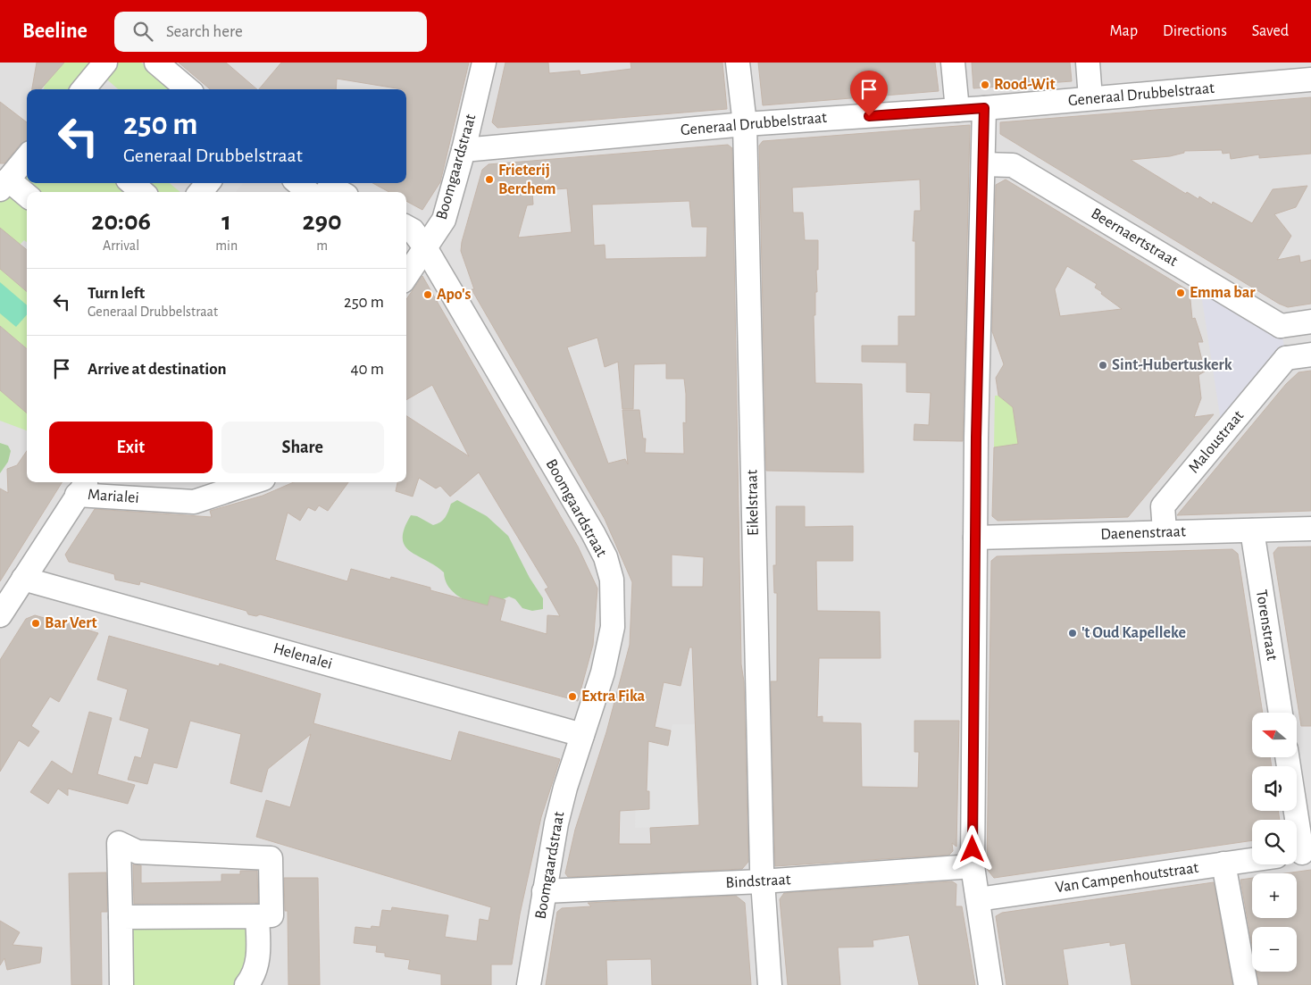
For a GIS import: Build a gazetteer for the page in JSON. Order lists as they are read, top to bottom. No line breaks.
{"streets":{"street":["Generaal Drubbelstraat","Boomgaardstraat","Beernaertstraat","Maloustraat","Marialei","Eikelstraat","Daenenstraat","Torenstraat","Helenalei","Van Campenhoutstraat","Bindstraat"]},"crossings":[["Generaal Drubbelstraat","Boomgaardstraat"],["Generaal Drubbelstraat","Eikelstraat"],["Boomgaardstraat","Helenalei"],["Boomgaardstraat","Bindstraat"],["Maloustraat","Daenenstraat"],["Marialei","Helenalei"],["Eikelstraat","Bindstraat"],["Daenenstraat","Torenstraat"]],"places":["Rood-Wit","Frieterij Berchem","Emma bar","Apo's","Sint-Hubertuskerk","Bar Vert","'t Oud Kapelleke","Extra Fika"],"north":"left","page":{"header":"Beeline","search":"Search here","nav":["Map","Directions","Saved"],"turn":["250 m","Generaal Drubbelstraat"],"eta":["20:06","Arrival","1","min","290","m"],"list":[{"name":"Turn left","note":"Generaal Drubbelstraat","value":"250 m"},{"name":"Arrive at destination","value":"40 m"}],"buttons":["Exit","Share"],"map_buttons":["+","−"]}}
